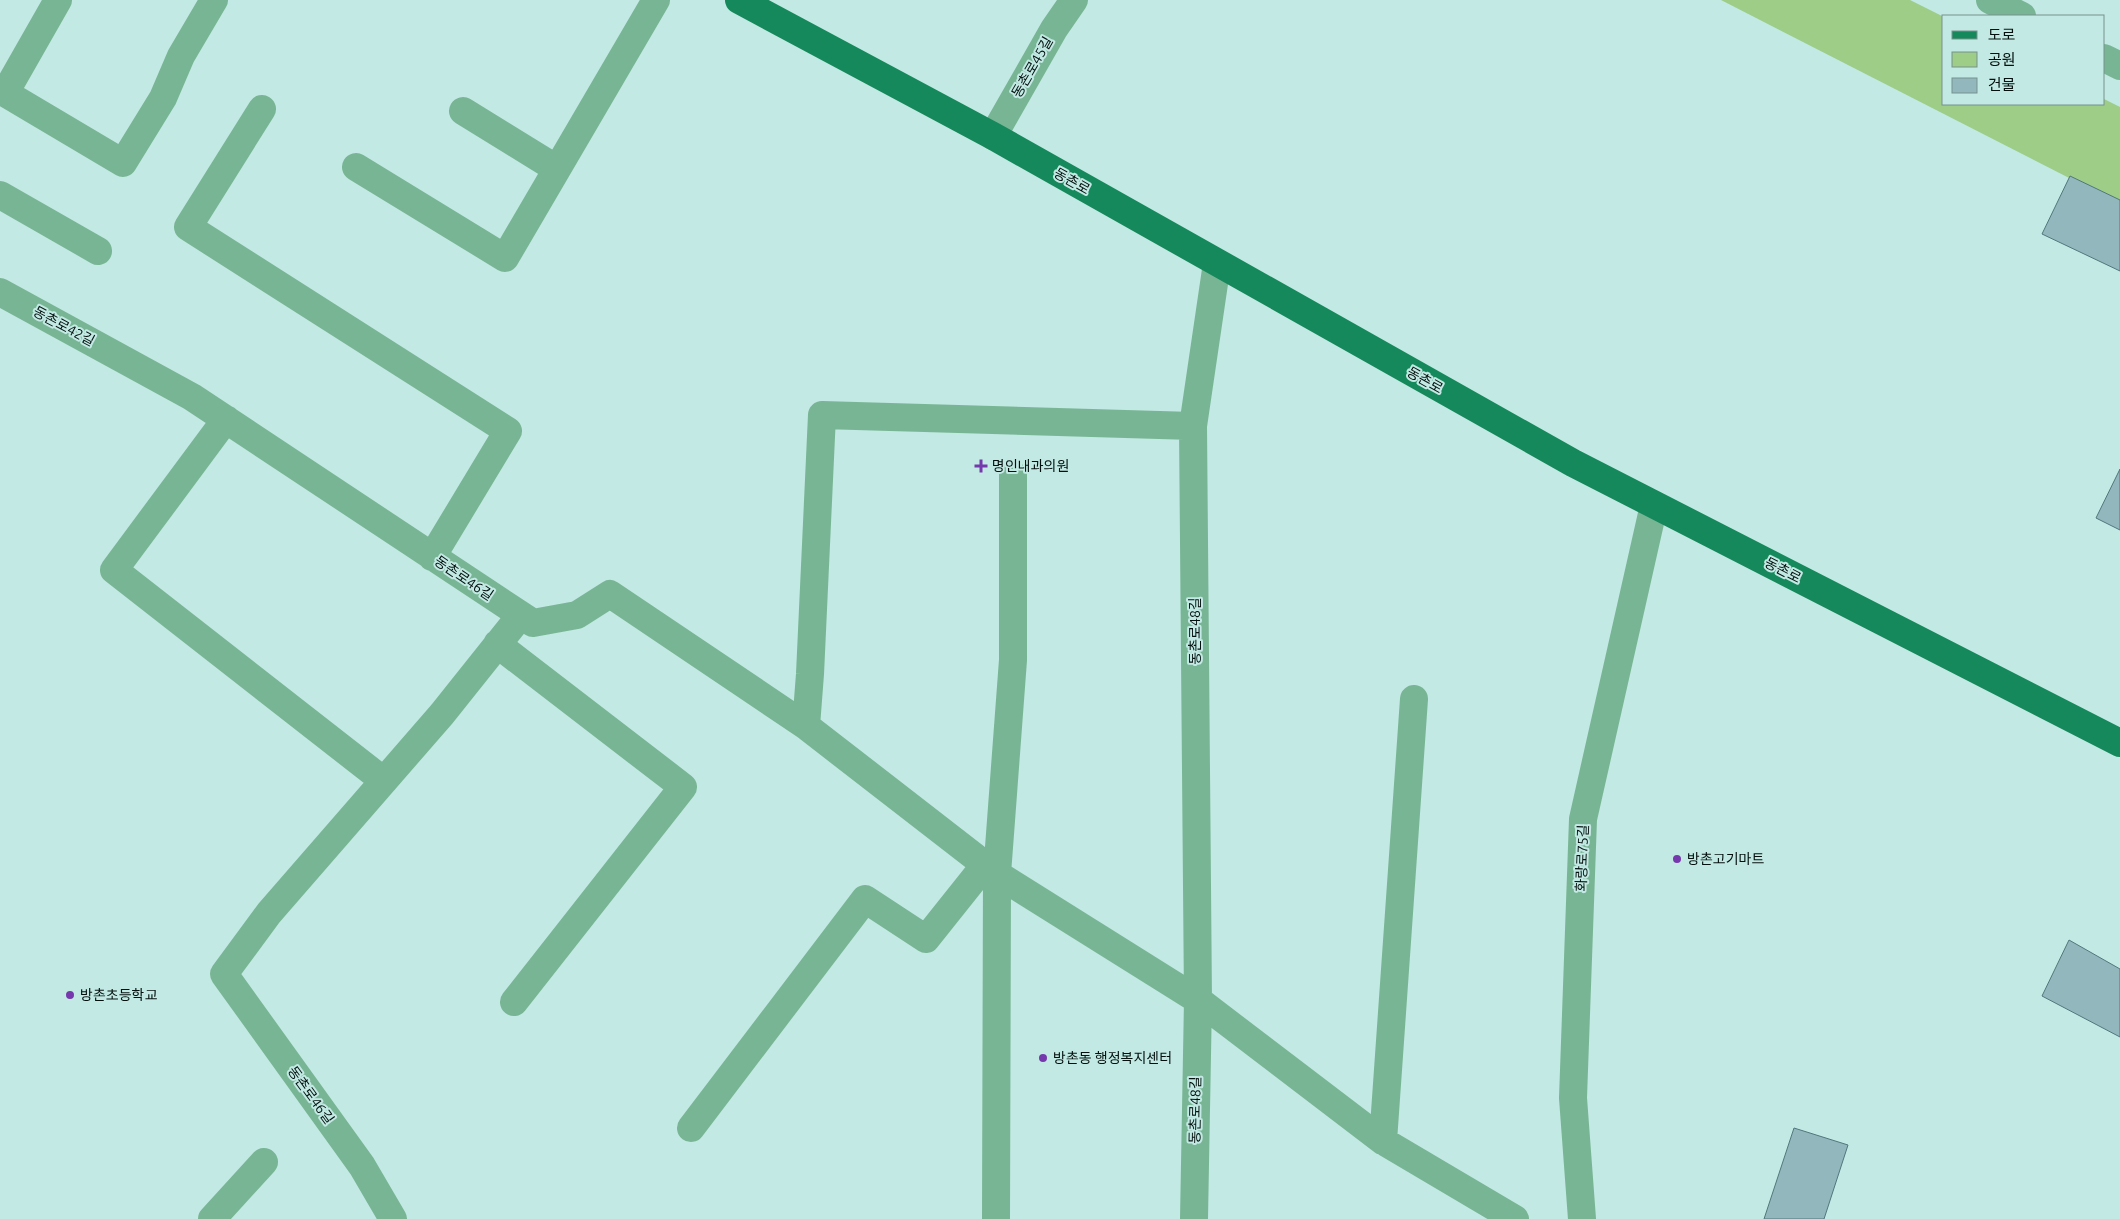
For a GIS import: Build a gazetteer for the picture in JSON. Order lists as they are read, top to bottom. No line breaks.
{"streets":{"main road":["동촌로"],"street":["동촌로45길","동촌로42길","동촌로46길","동촌로48길","화랑로75길"]},"crossings":[["동촌로45길","동촌로"],["동촌로","동촌로48길"],["동촌로","화랑로75길"],["동촌로42길","동촌로46길"]],"places":{"health":["명인내과의원"],"other":["방촌고기마트","방촌초등학교","방촌동 행정복지센터"]},"legend":["도로","공원","건물"]}
